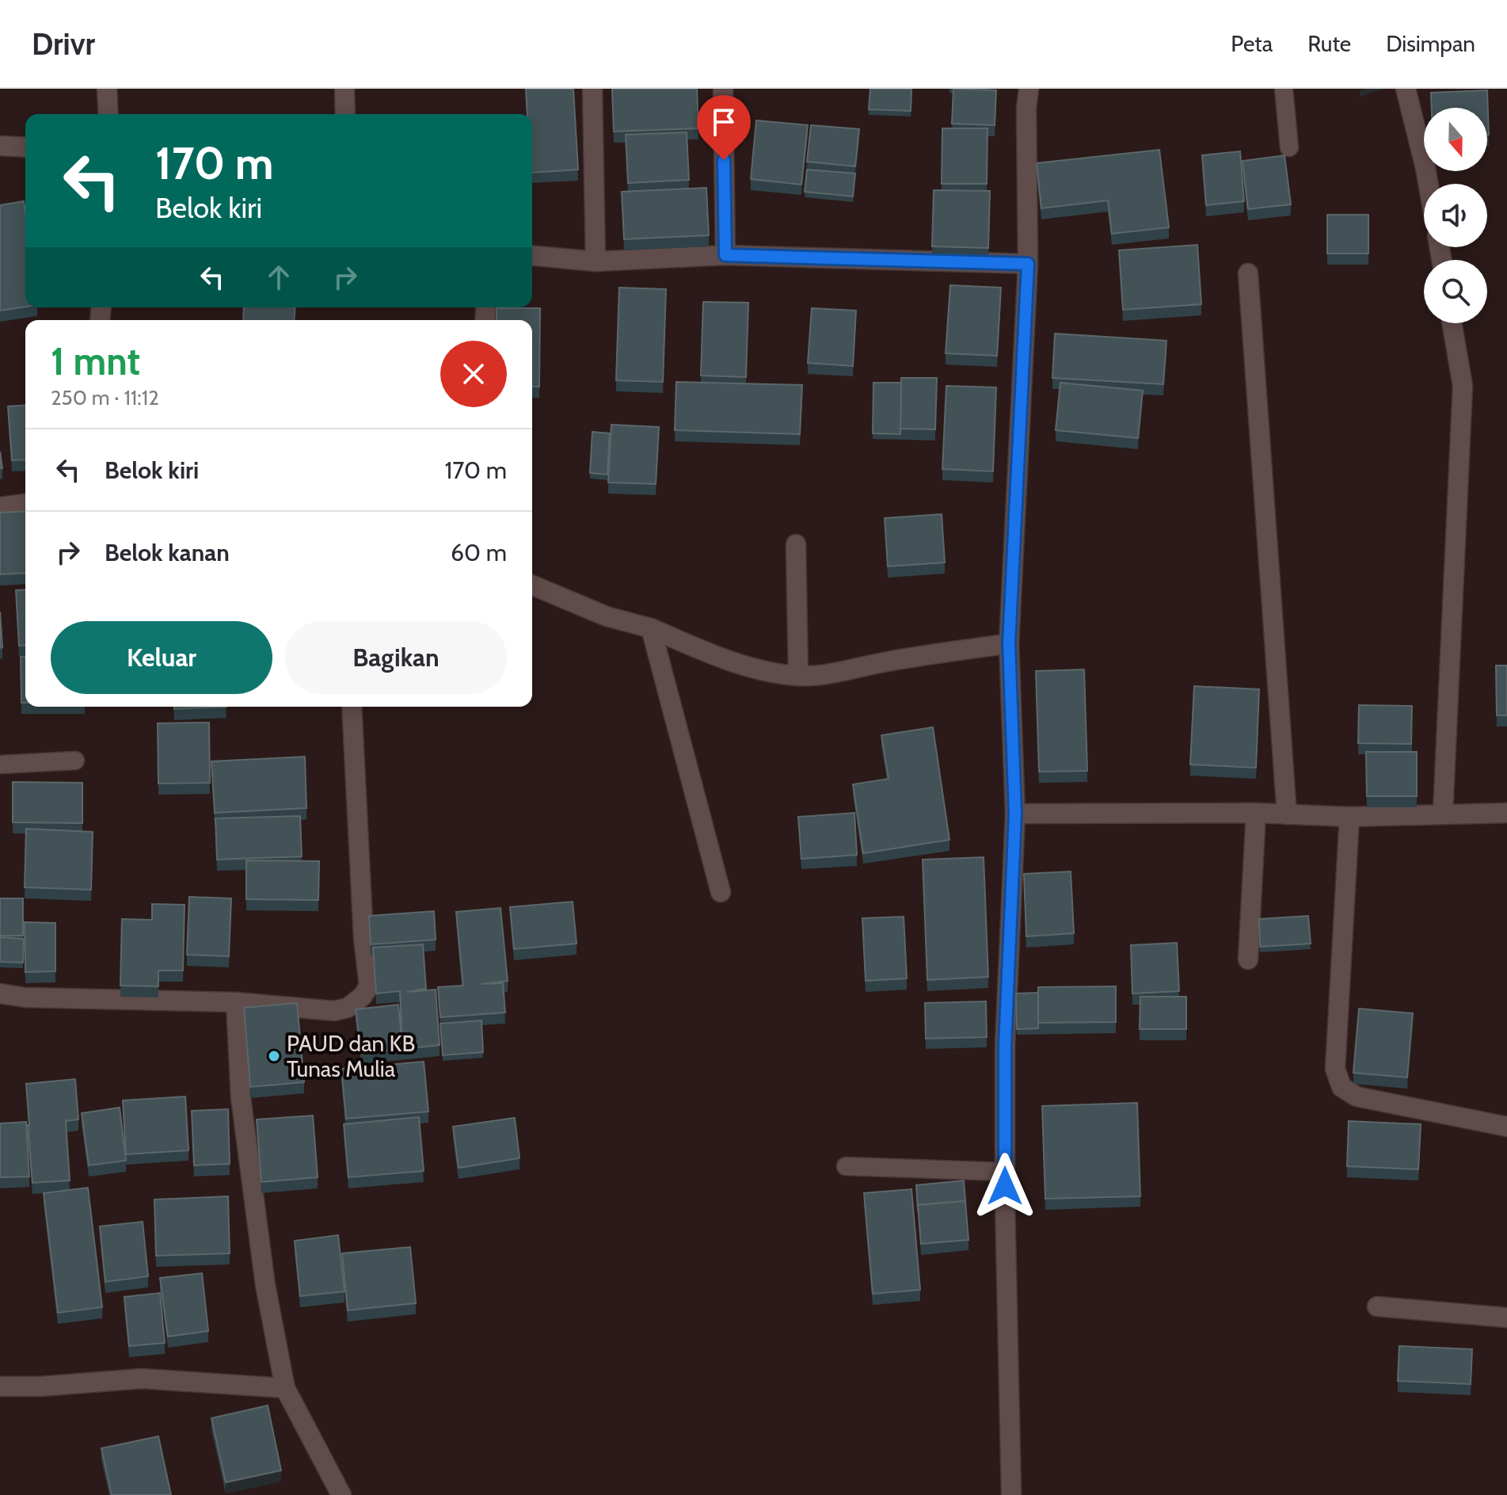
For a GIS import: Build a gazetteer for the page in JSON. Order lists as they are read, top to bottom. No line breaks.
{"places":["PAUD dan KB Tunas Mulia"],"north":"bottom","page":{"header":"Drivr","nav":["Peta","Rute","Disimpan"],"turn":["170 m","Belok kiri"],"heading":["1 mnt","250 m · 11:12"],"list":[{"name":"Belok kiri","value":"170 m"},{"name":"Belok kanan","value":"60 m"}],"buttons":["Keluar","Bagikan"]}}
